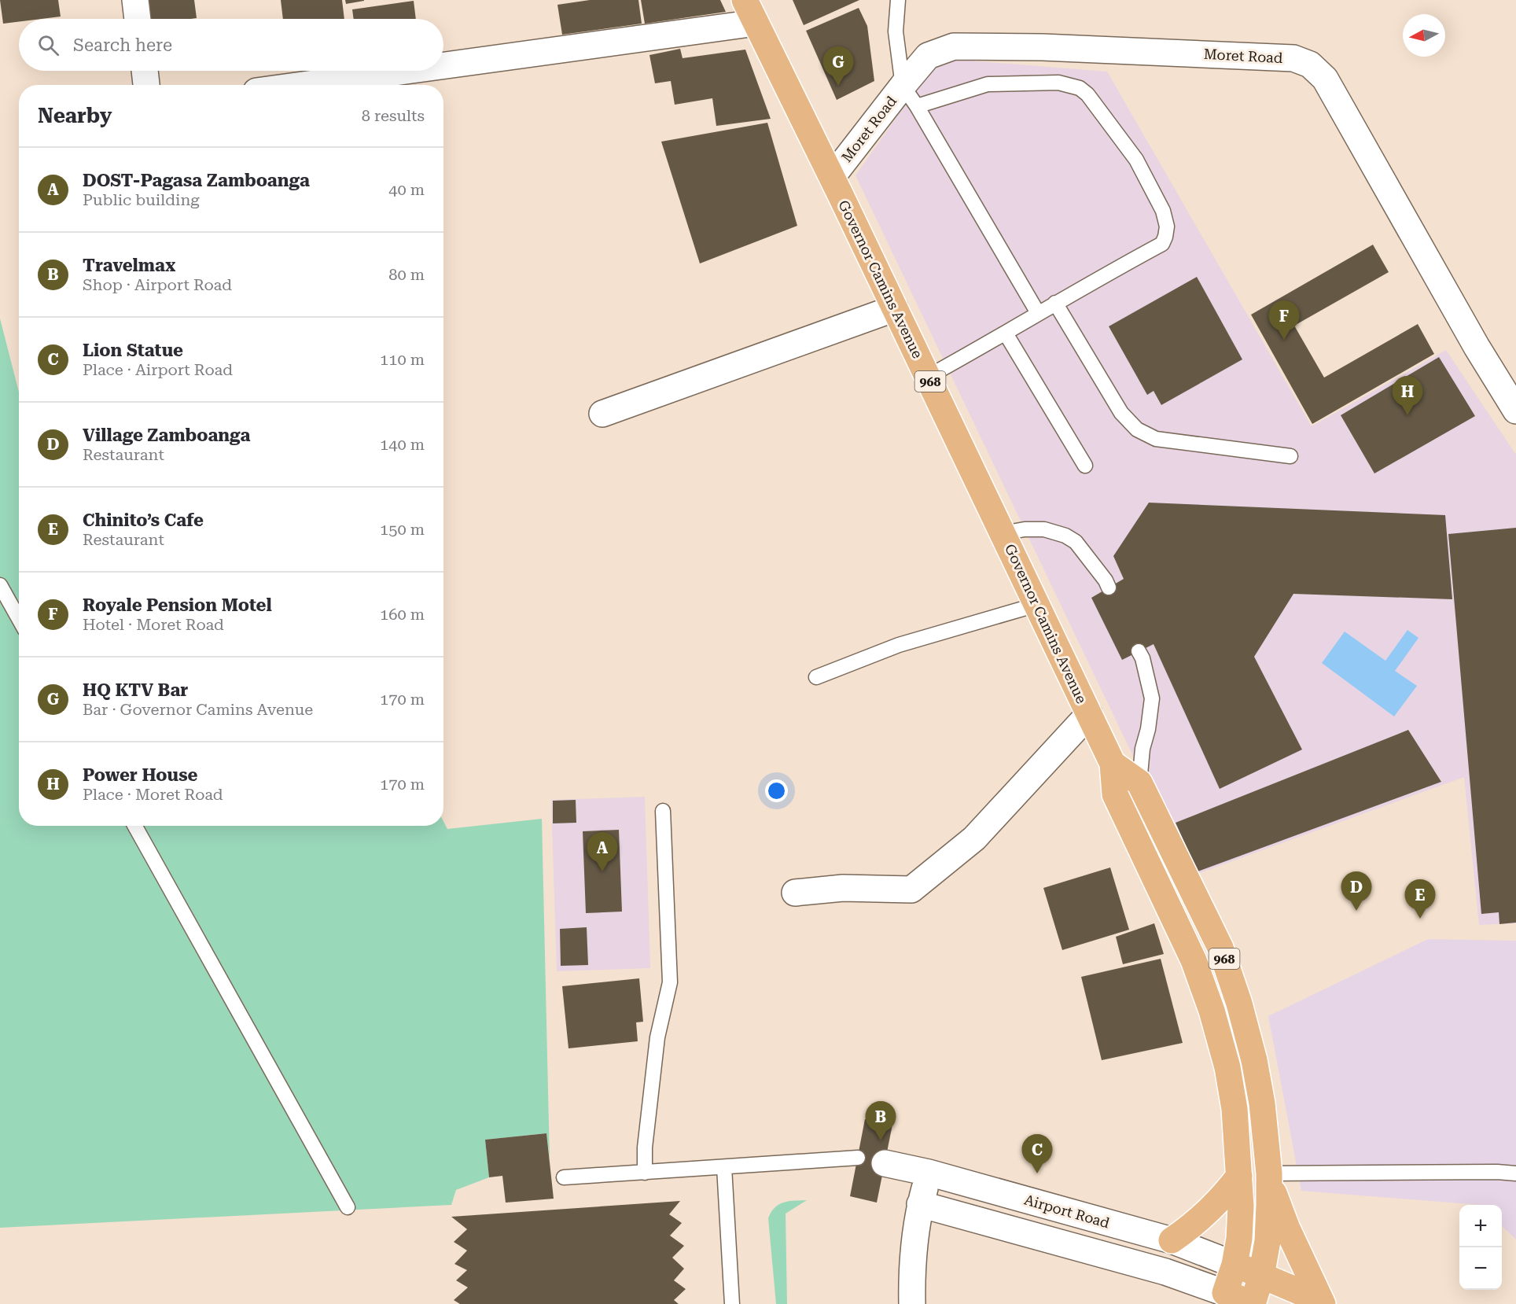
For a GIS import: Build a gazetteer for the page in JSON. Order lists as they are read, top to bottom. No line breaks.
{"streets":{"main road":["Governor Camins Avenue","968"],"street":["Moret Road","Airport Road"]},"crossings":[["Moret Road","Governor Camins Avenue"],["Governor Camins Avenue","Airport Road"]],"north":"left","page":{"search":"Search here","pins":["G","F","H","A","D","E","B","C"],"heading":["Nearby","8 results"],"list":[{"mark":"A","name":"DOST-Pagasa Zamboanga","note":"Public building","value":"40 m"},{"mark":"B","name":"Travelmax","note":"Shop · Airport Road","value":"80 m"},{"mark":"C","name":"Lion Statue","note":"Place · Airport Road","value":"110 m"},{"mark":"D","name":"Village Zamboanga","note":"Restaurant","value":"140 m"},{"mark":"E","name":"Chinito’s Cafe","note":"Restaurant","value":"150 m"},{"mark":"F","name":"Royale Pension Motel","note":"Hotel · Moret Road","value":"160 m"},{"mark":"G","name":"HQ KTV Bar","note":"Bar · Governor Camins Avenue","value":"170 m"},{"mark":"H","name":"Power House","note":"Place · Moret Road","value":"170 m"}],"map_buttons":["+","−"]}}
